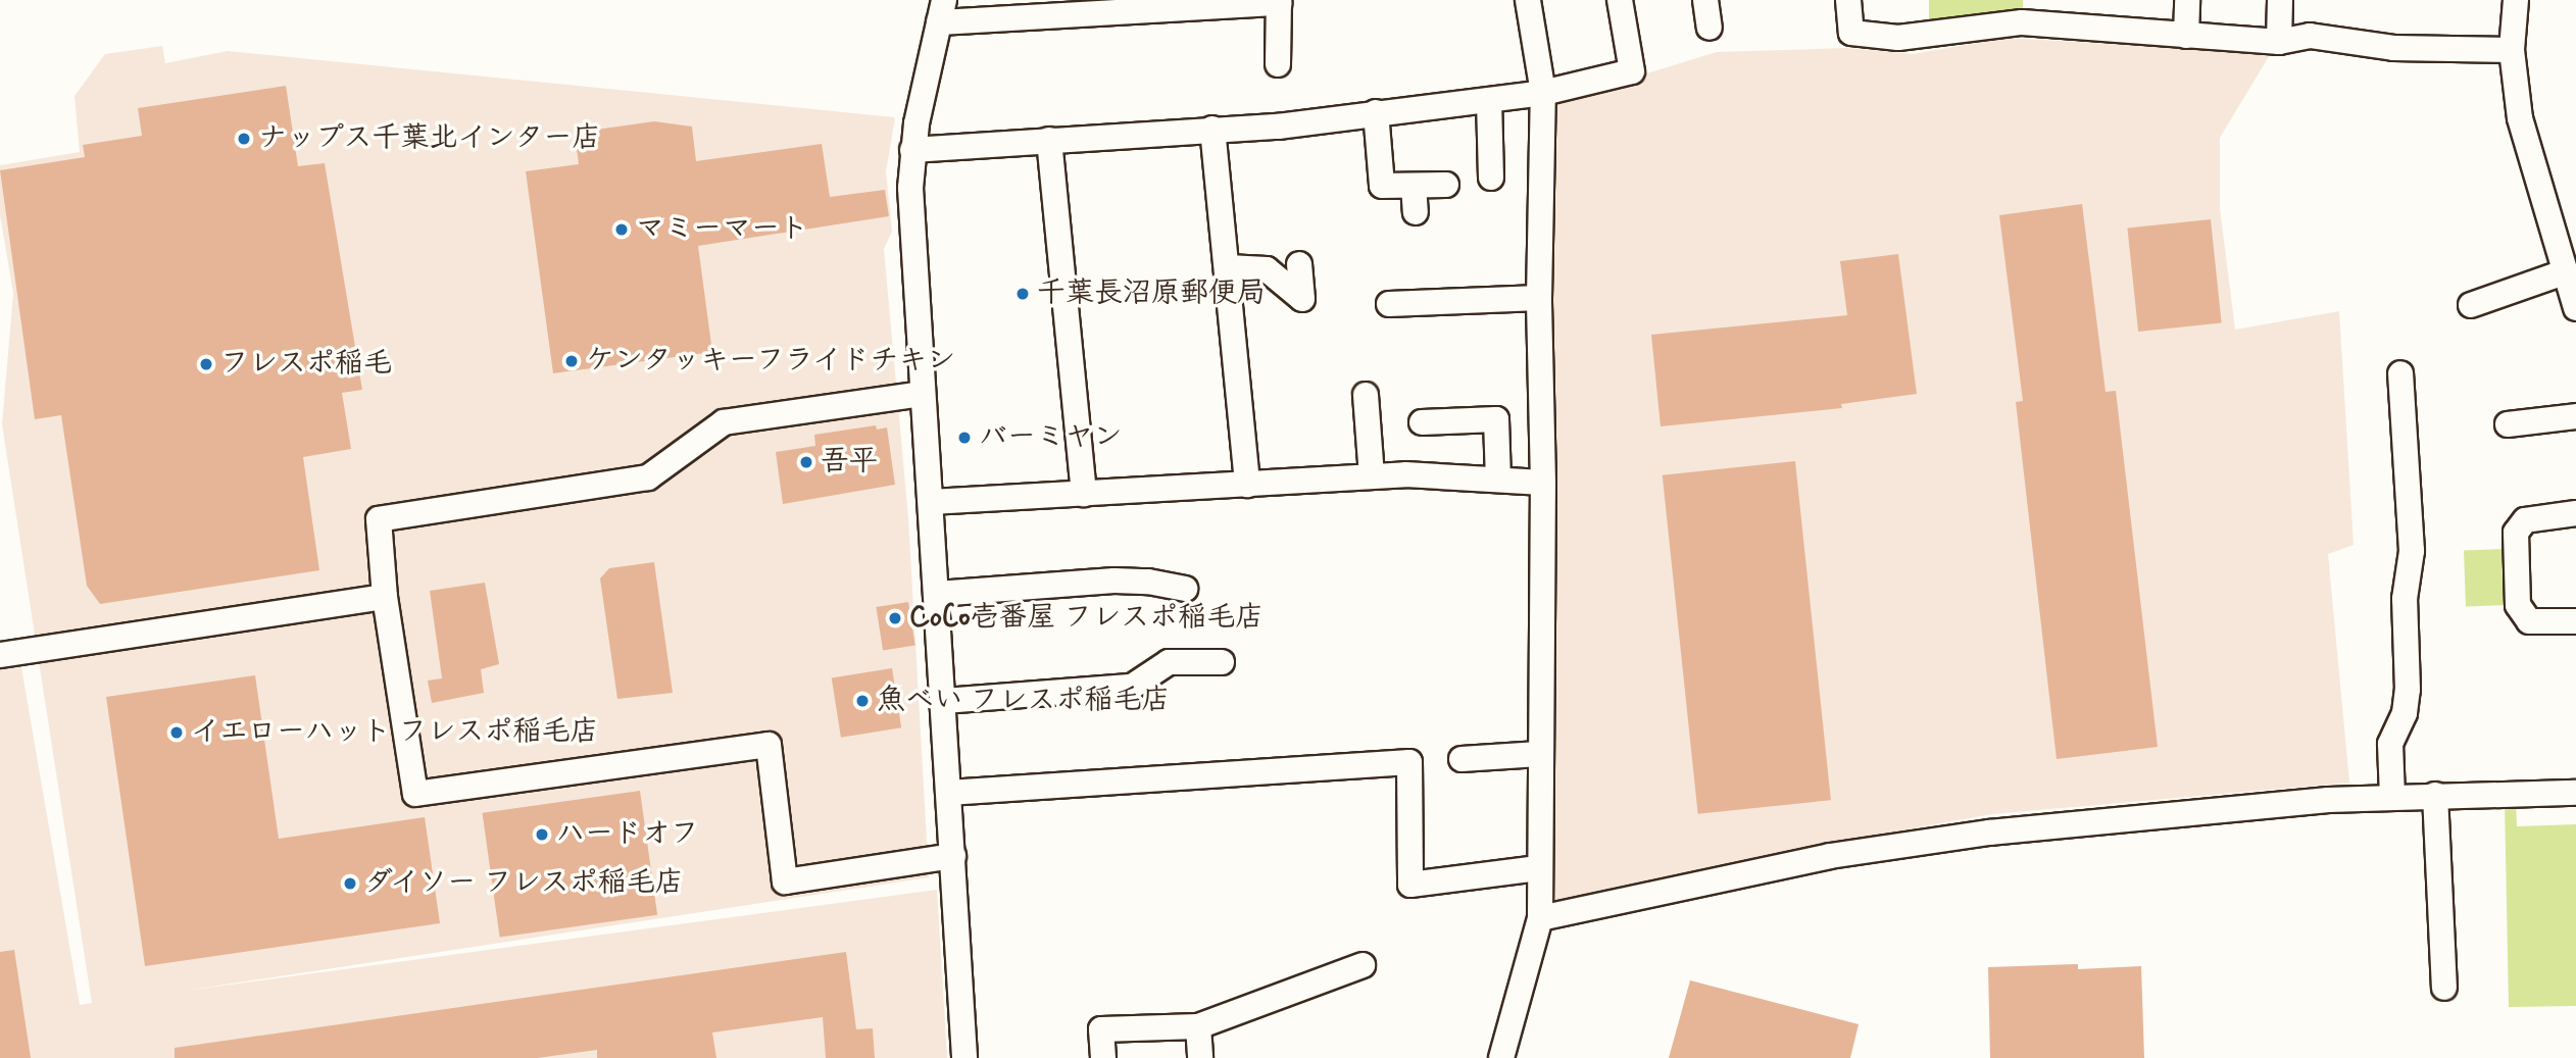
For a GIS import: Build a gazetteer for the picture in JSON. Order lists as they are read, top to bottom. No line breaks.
{"places":["ナップス千葉北インター店","マミーマート","千葉長沼原郵便局","ケンタッキーフライドチキン","フレスポ稲毛","バーミヤン","吾平","CoCo壱番屋 フレスポ稲毛店","魚べい フレスポ稲毛店","イエローハット フレスポ稲毛店","ハードオフ","ダイソー フレスポ稲毛店"]}
